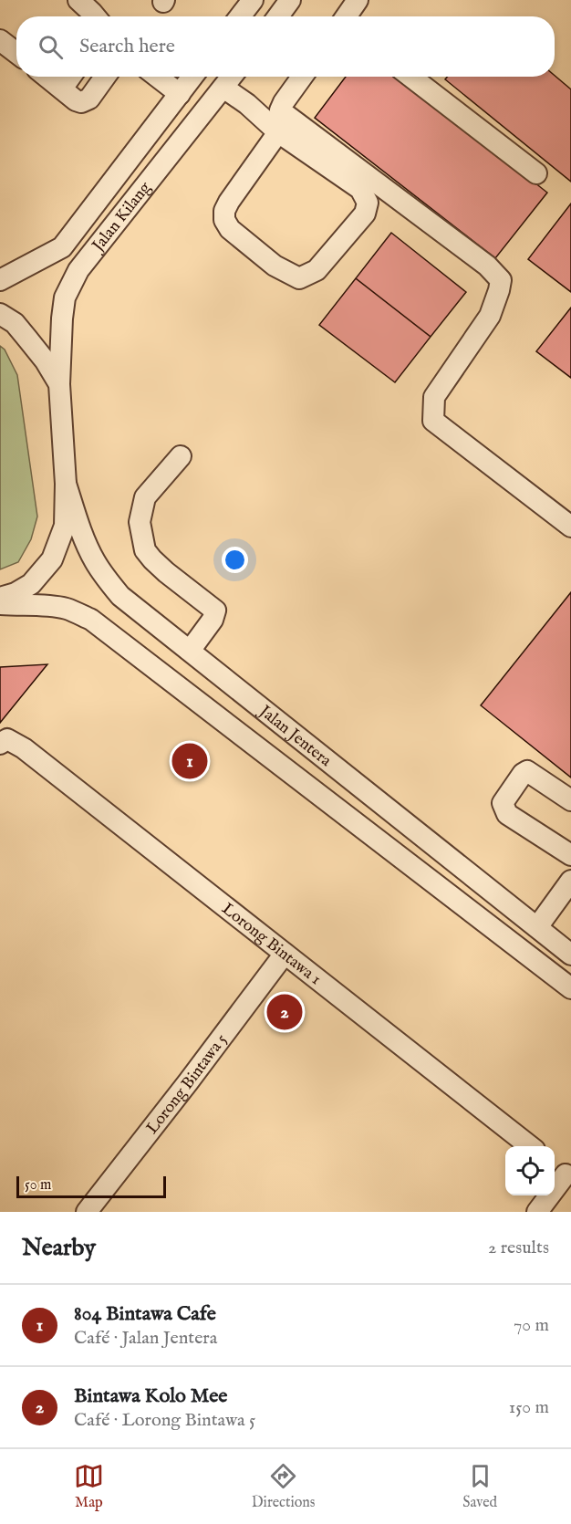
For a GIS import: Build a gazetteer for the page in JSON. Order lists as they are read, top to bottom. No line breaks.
{"streets":{"street":["Jalan Kilang","Jalan Jentera","Lorong Bintawa 1","Lorong Bintawa 5"]},"crossings":[["Jalan Kilang","Jalan Jentera"],["Lorong Bintawa 1","Lorong Bintawa 5"]],"scale_bar":"50 m","page":{"search":"Search here","pins":["1","2"],"scale":"50 m","heading":["Nearby","2 results"],"list":[{"mark":"1","name":"804 Bintawa Cafe","note":"Café · Jalan Jentera","value":"70 m"},{"mark":"2","name":"Bintawa Kolo Mee","note":"Café · Lorong Bintawa 5","value":"150 m"}],"nav":["Map","Directions","Saved"]}}
